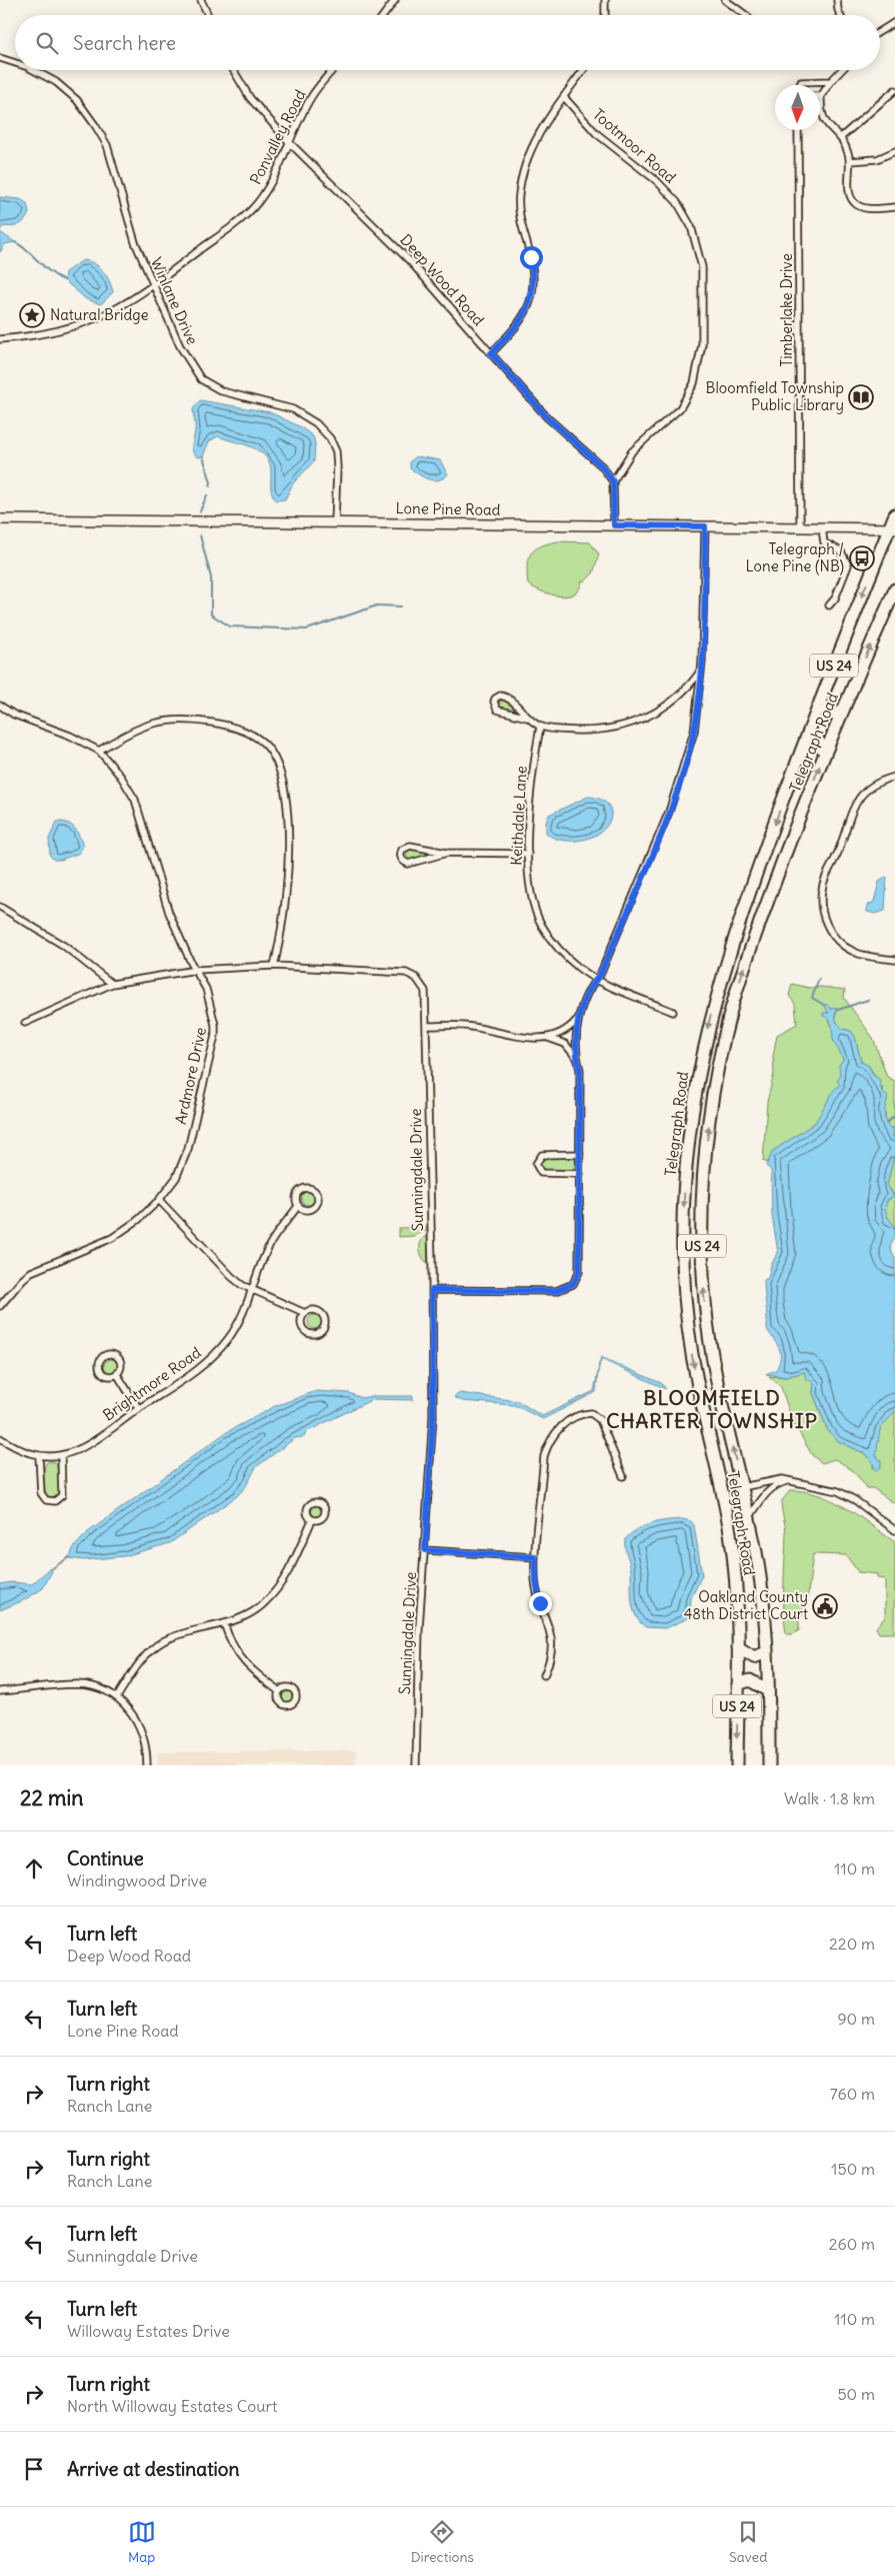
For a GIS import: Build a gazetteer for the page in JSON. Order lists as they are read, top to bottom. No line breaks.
{"streets":{"highway":["US 24","Telegraph Road"],"street":["Ponvalley Road","Tootmoor Road","Deep Wood Road","Winlane Drive","Timberlake Drive","Lone Pine Road","Keithdale Lane","Ardmore Drive","Sunningdale Drive","Brightmore Road"]},"crossings":[["Ponvalley Road","Deep Wood Road"],["Ponvalley Road","Winlane Drive"],["Tootmoor Road","Deep Wood Road"],["Winlane Drive","Lone Pine Road"],["Timberlake Drive","Lone Pine Road"],["Lone Pine Road","Telegraph Road"],["Ardmore Drive","Sunningdale Drive"]],"districts":["BLOOMFIELD CHARTER TOWNSHIP"],"places":{"place":["Natural Bridge"],"library":["Bloomfield Township Public Library"],"bus stop":["Telegraph / Lone Pine (NB)"],"public building":["Oakland County 48th District Court"]},"north":"bottom","page":{"search":"Search here","heading":["22 min","Walk · 1.8 km"],"list":[["Continue","Windingwood Drive","110 m"],["Turn left","Deep Wood Road","220 m"],["Turn left","Lone Pine Road","90 m"],["Turn right","Ranch Lane","760 m"],["Turn right","Ranch Lane","150 m"],["Turn left","Sunningdale Drive","260 m"],["Turn left","Willoway Estates Drive","110 m"],["Turn right","North Willoway Estates Court","50 m"],"Arrive at destination"],"nav":["Map","Directions","Saved"]}}
